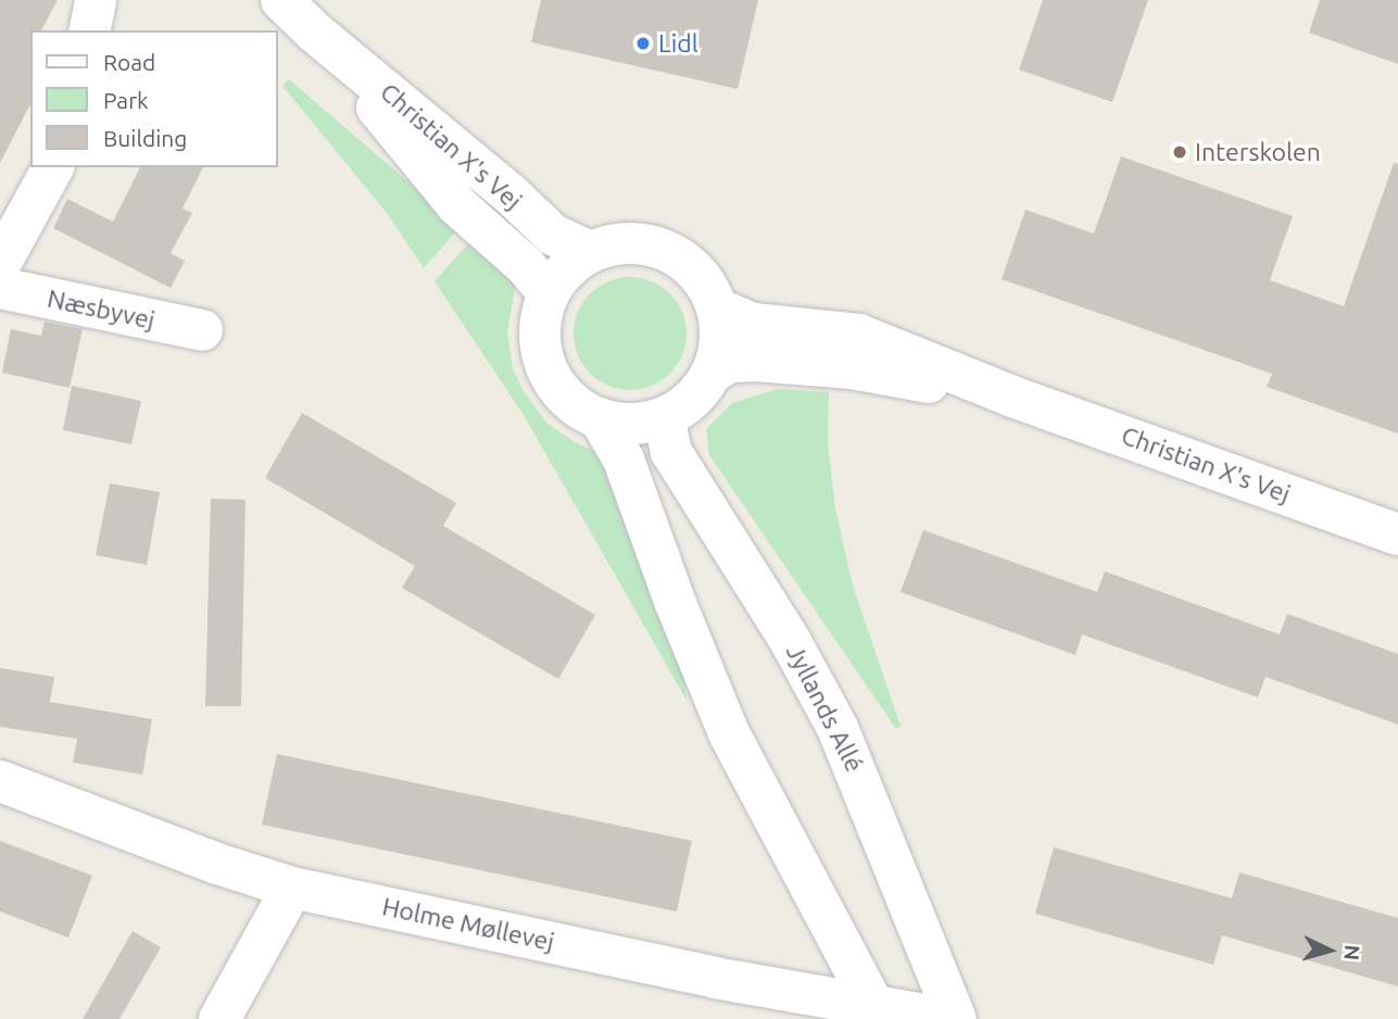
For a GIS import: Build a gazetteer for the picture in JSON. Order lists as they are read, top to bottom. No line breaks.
{"streets":{"street":["Christian X's Vej","Næsbyvej","Jyllands Allé","Holme Møllevej"]},"crossings":[["Christian X's Vej","Jyllands Allé"]],"places":["Lidl","Interskolen"],"legend":["Road","Park","Building"],"north":"right"}
